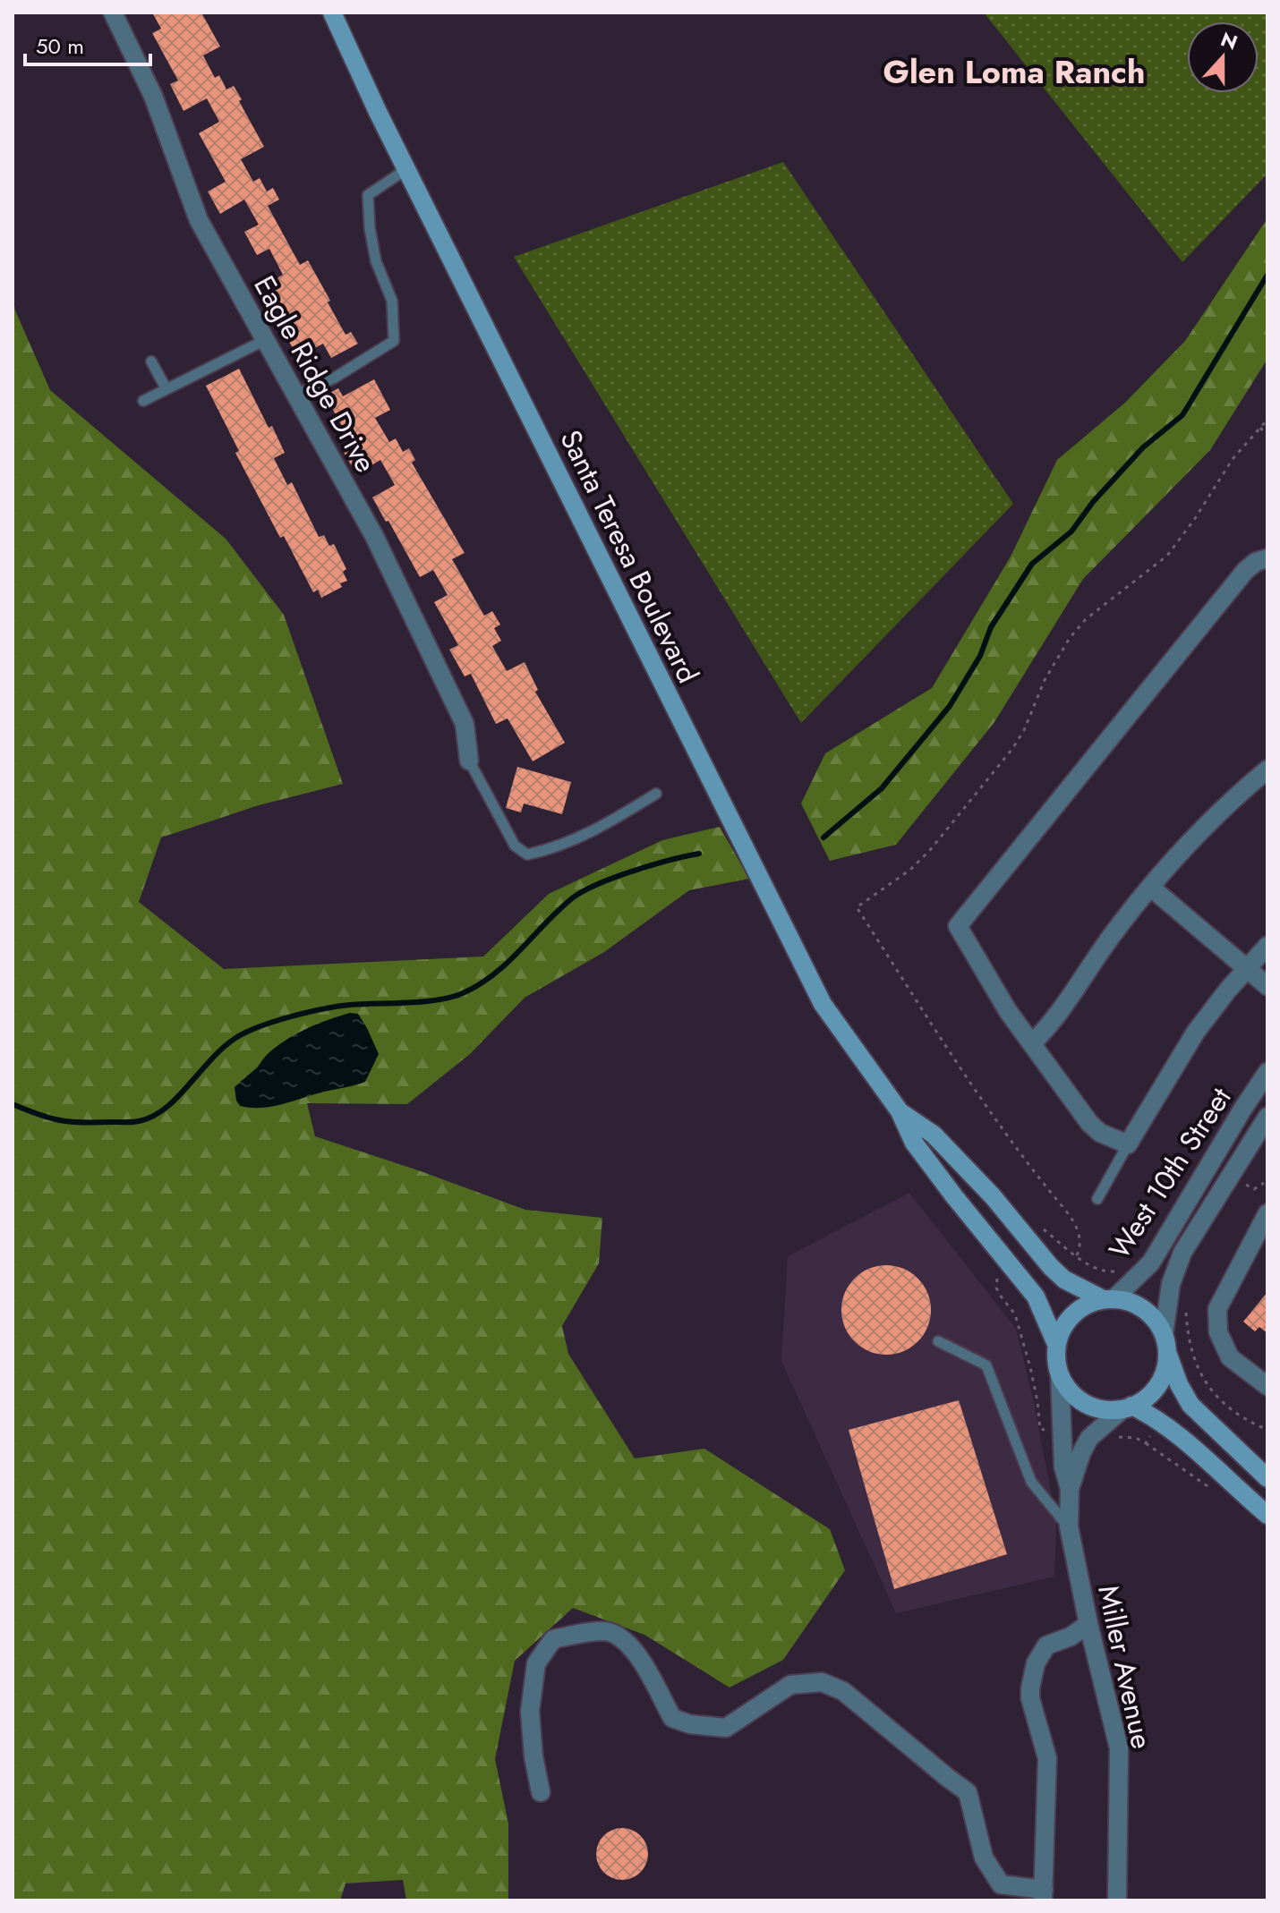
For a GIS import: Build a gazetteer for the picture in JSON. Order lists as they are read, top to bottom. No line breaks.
{"streets":{"main road":["Santa Teresa Boulevard"],"street":["Eagle Ridge Drive","West 10th Street","Miller Avenue"]},"crossings":[["Santa Teresa Boulevard","West 10th Street"],["Santa Teresa Boulevard","Miller Avenue"],["West 10th Street","Miller Avenue"]],"districts":["Glen Loma Ranch"],"scale_bar":"50 m","north":"top"}
